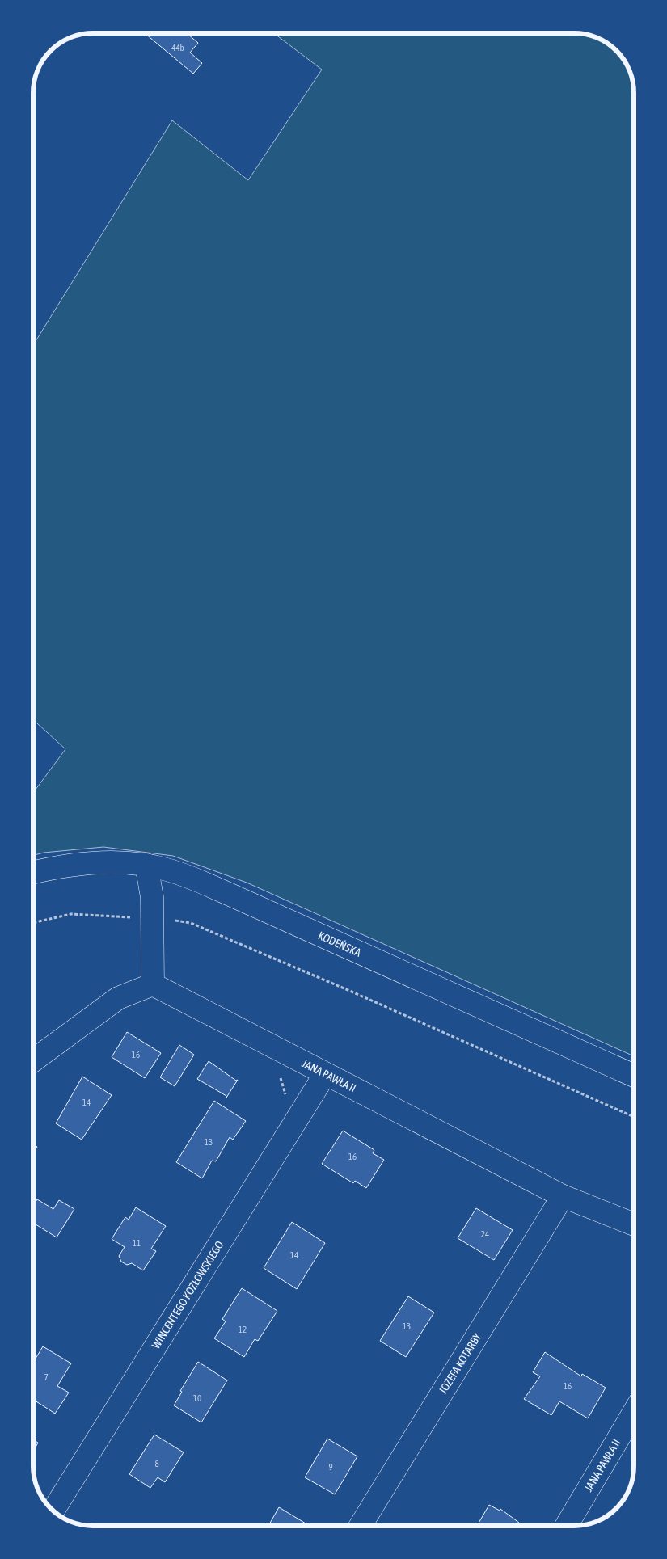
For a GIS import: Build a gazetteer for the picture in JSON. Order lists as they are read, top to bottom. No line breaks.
{"streets":{"street":["KODEŃSKA","JANA PAWŁA II","WINCENTEGO KOZŁOWSKIEGO","JÓZEFA KOTARBY"]},"crossings":[["JANA PAWŁA II","WINCENTEGO KOZŁOWSKIEGO"],["JANA PAWŁA II","JÓZEFA KOTARBY"]],"house_numbers":["44b","16","14","13","16","24","11","14","13","12","7","16","10","8","9"]}
